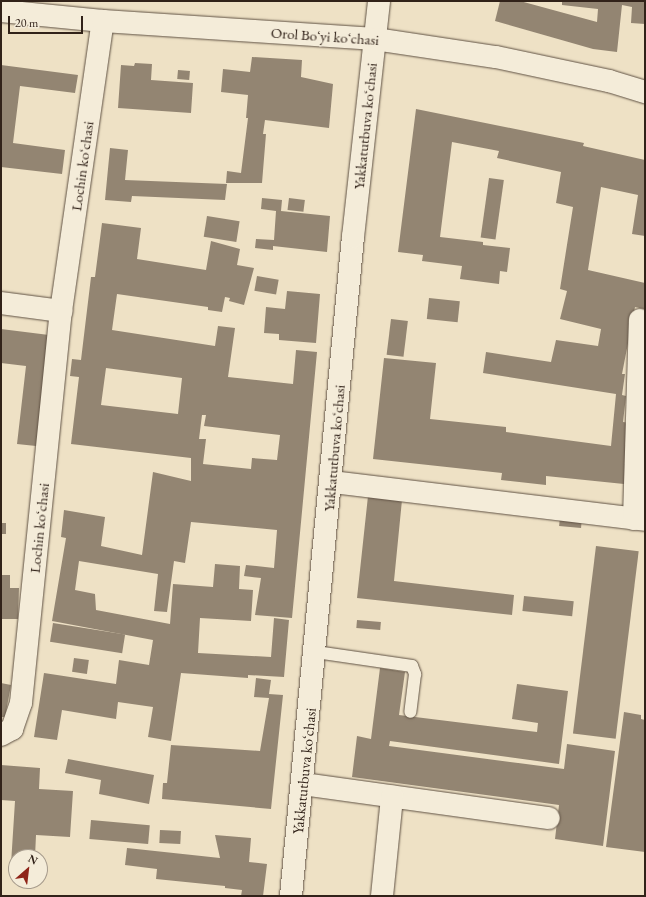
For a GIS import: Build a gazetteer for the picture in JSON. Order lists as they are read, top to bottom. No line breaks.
{"streets":{"street":["Orol Boʻyi koʻchasi","Yakkatutbuva koʻchasi","Lochin koʻchasi"]},"crossings":[["Orol Boʻyi koʻchasi","Yakkatutbuva koʻchasi"],["Orol Boʻyi koʻchasi","Lochin koʻchasi"]],"scale_bar":"20 m","north":"top right"}
